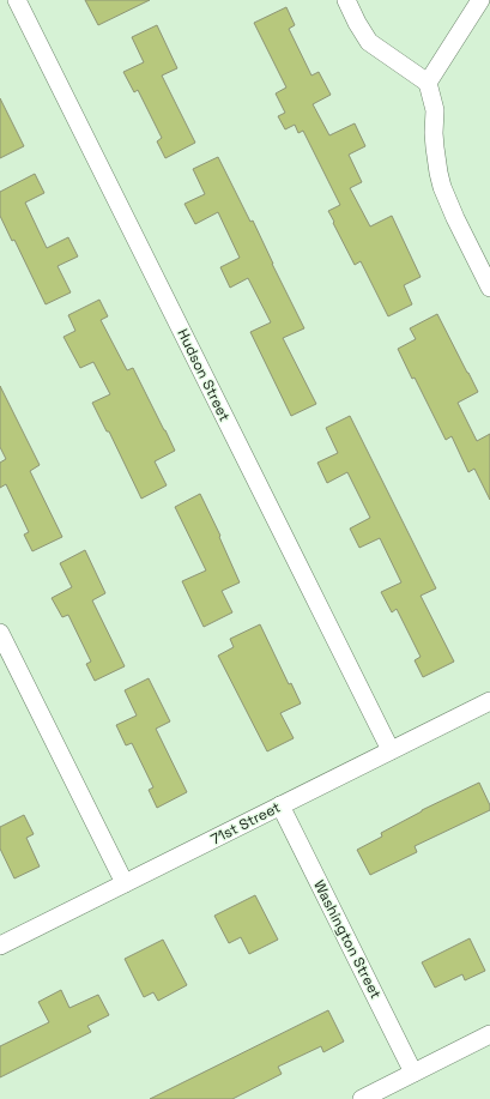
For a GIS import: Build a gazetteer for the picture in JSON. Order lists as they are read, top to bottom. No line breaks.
{"streets":{"street":["Hudson Street","71st Street","Washington Street"]},"crossings":[["Hudson Street","71st Street"],["71st Street","Washington Street"]]}
